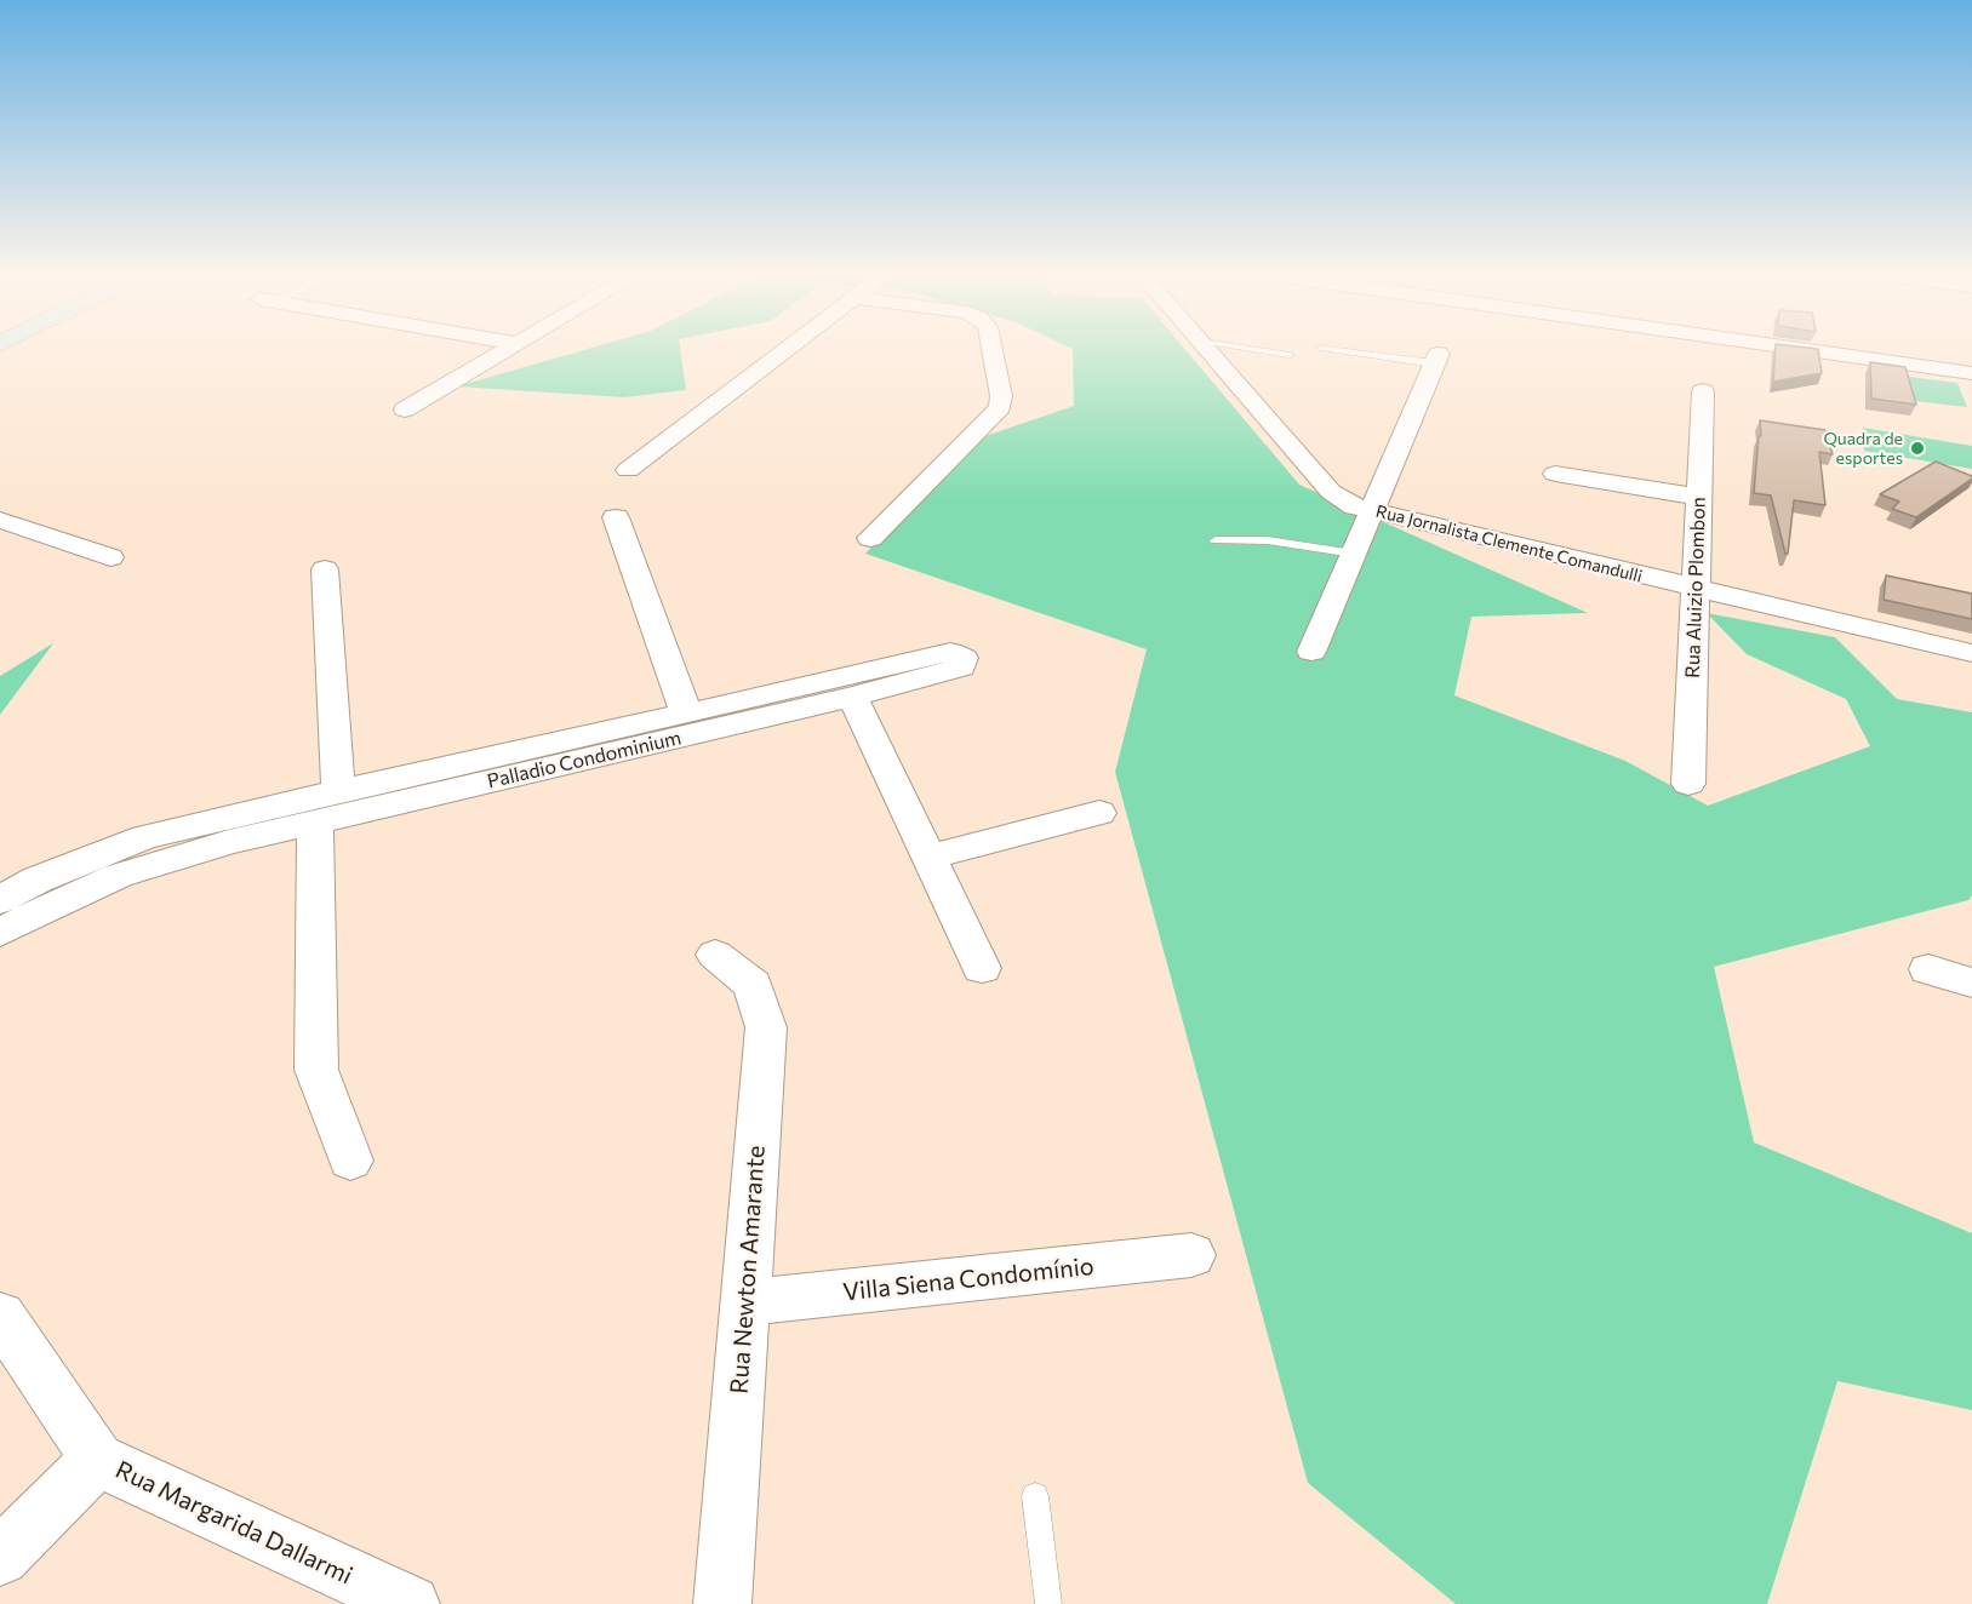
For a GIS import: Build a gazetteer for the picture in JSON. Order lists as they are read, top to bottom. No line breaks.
{"streets":{"street":["Rua Jornalista Clemente Comandulli","Rua Aluizio Plombon","Palladio Condominium","Rua Newton Amarante","Villa Siena Condomínio","Rua Margarida Dallarmi"]},"crossings":[["Rua Jornalista Clemente Comandulli","Rua Aluizio Plombon"],["Rua Newton Amarante","Villa Siena Condomínio"]],"places":["Quadra de esportes"]}
